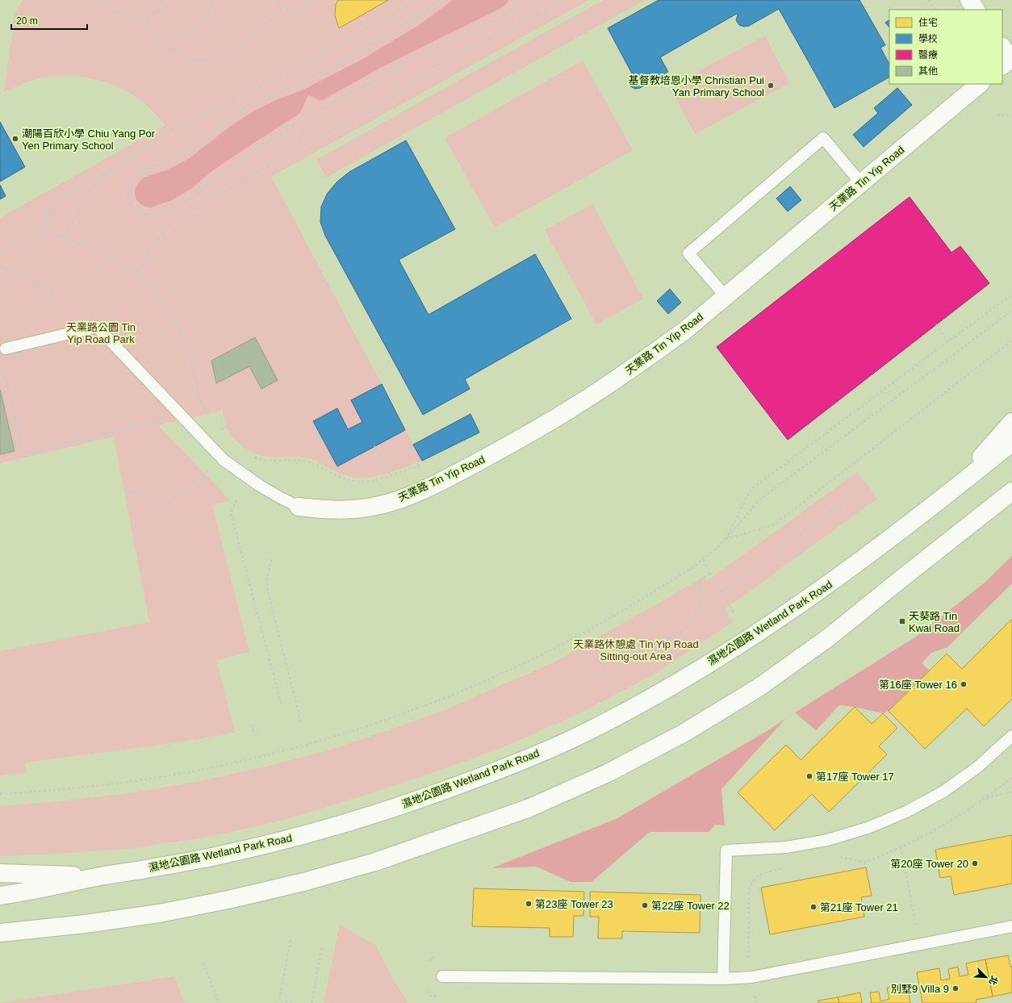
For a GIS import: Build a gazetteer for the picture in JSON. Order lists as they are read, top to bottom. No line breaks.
{"streets":{"main road":["天業路 Tin Yip Road","濕地公園路 Wetland Park Road"]},"parks":["天業路公園 Tin Yip Road Park","天業路休憩處 Tin Yip Road Sitting-out Area"],"places":{"other":["基督教培恩小學 Christian Pui Yan Primary School","潮陽百欣小學 Chiu Yang Por Yen Primary School","第16座 Tower 16","第17座 Tower 17","第20座 Tower 20","第23座 Tower 23","第22座 Tower 22","第21座 Tower 21","別墅9 Villa 9"],"transit":["天葵路 Tin Kwai Road"]},"legend":["住宅","學校","醫療","其他"],"scale_bar":"20 m","north":"bottom right"}
